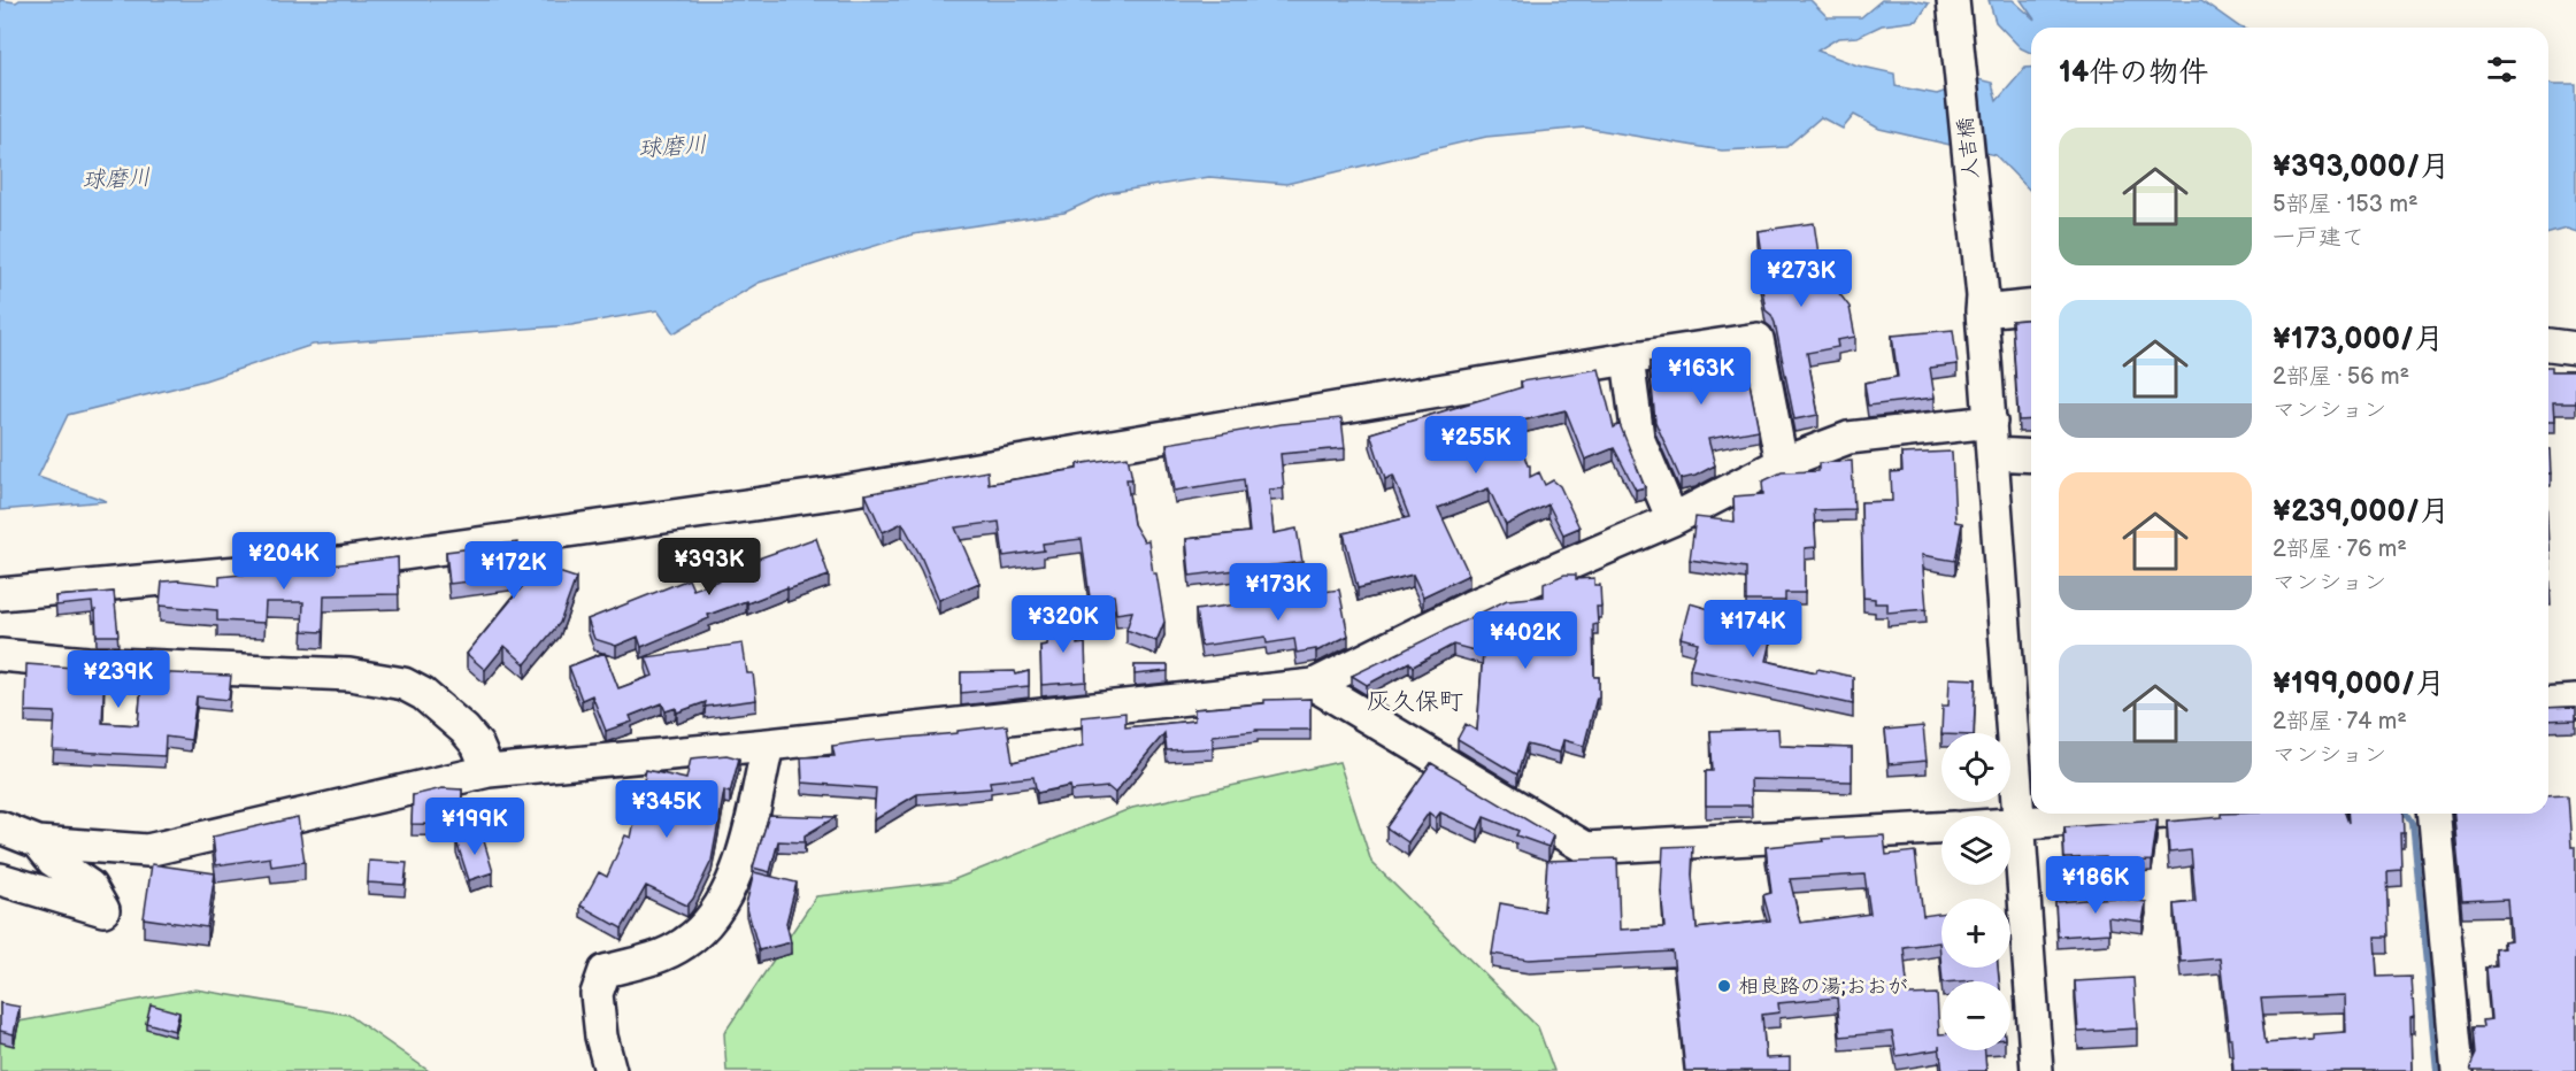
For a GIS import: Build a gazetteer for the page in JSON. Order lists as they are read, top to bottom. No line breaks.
{"streets":{"street":["人吉橋"]},"districts":["灰久保町"],"water":["球磨川"],"places":["相良路の湯;おおが"],"page":{"heading":"14件の物件","list":[{"name":"¥393,000/月","note":"5部屋 · 153 m² · 一戸建て"},{"name":"¥173,000/月","note":"2部屋 · 56 m² · マンション"},{"name":"¥239,000/月","note":"2部屋 · 76 m² · マンション"},{"name":"¥199,000/月","note":"2部屋 · 74 m² · マンション"}],"price":["¥273K","¥163K","¥255K","¥204K","¥393K","¥172K","¥173K","¥320K","¥174K","¥402K","¥239K","¥345K","¥199K","¥186K"],"map_buttons":["+","−"]}}
